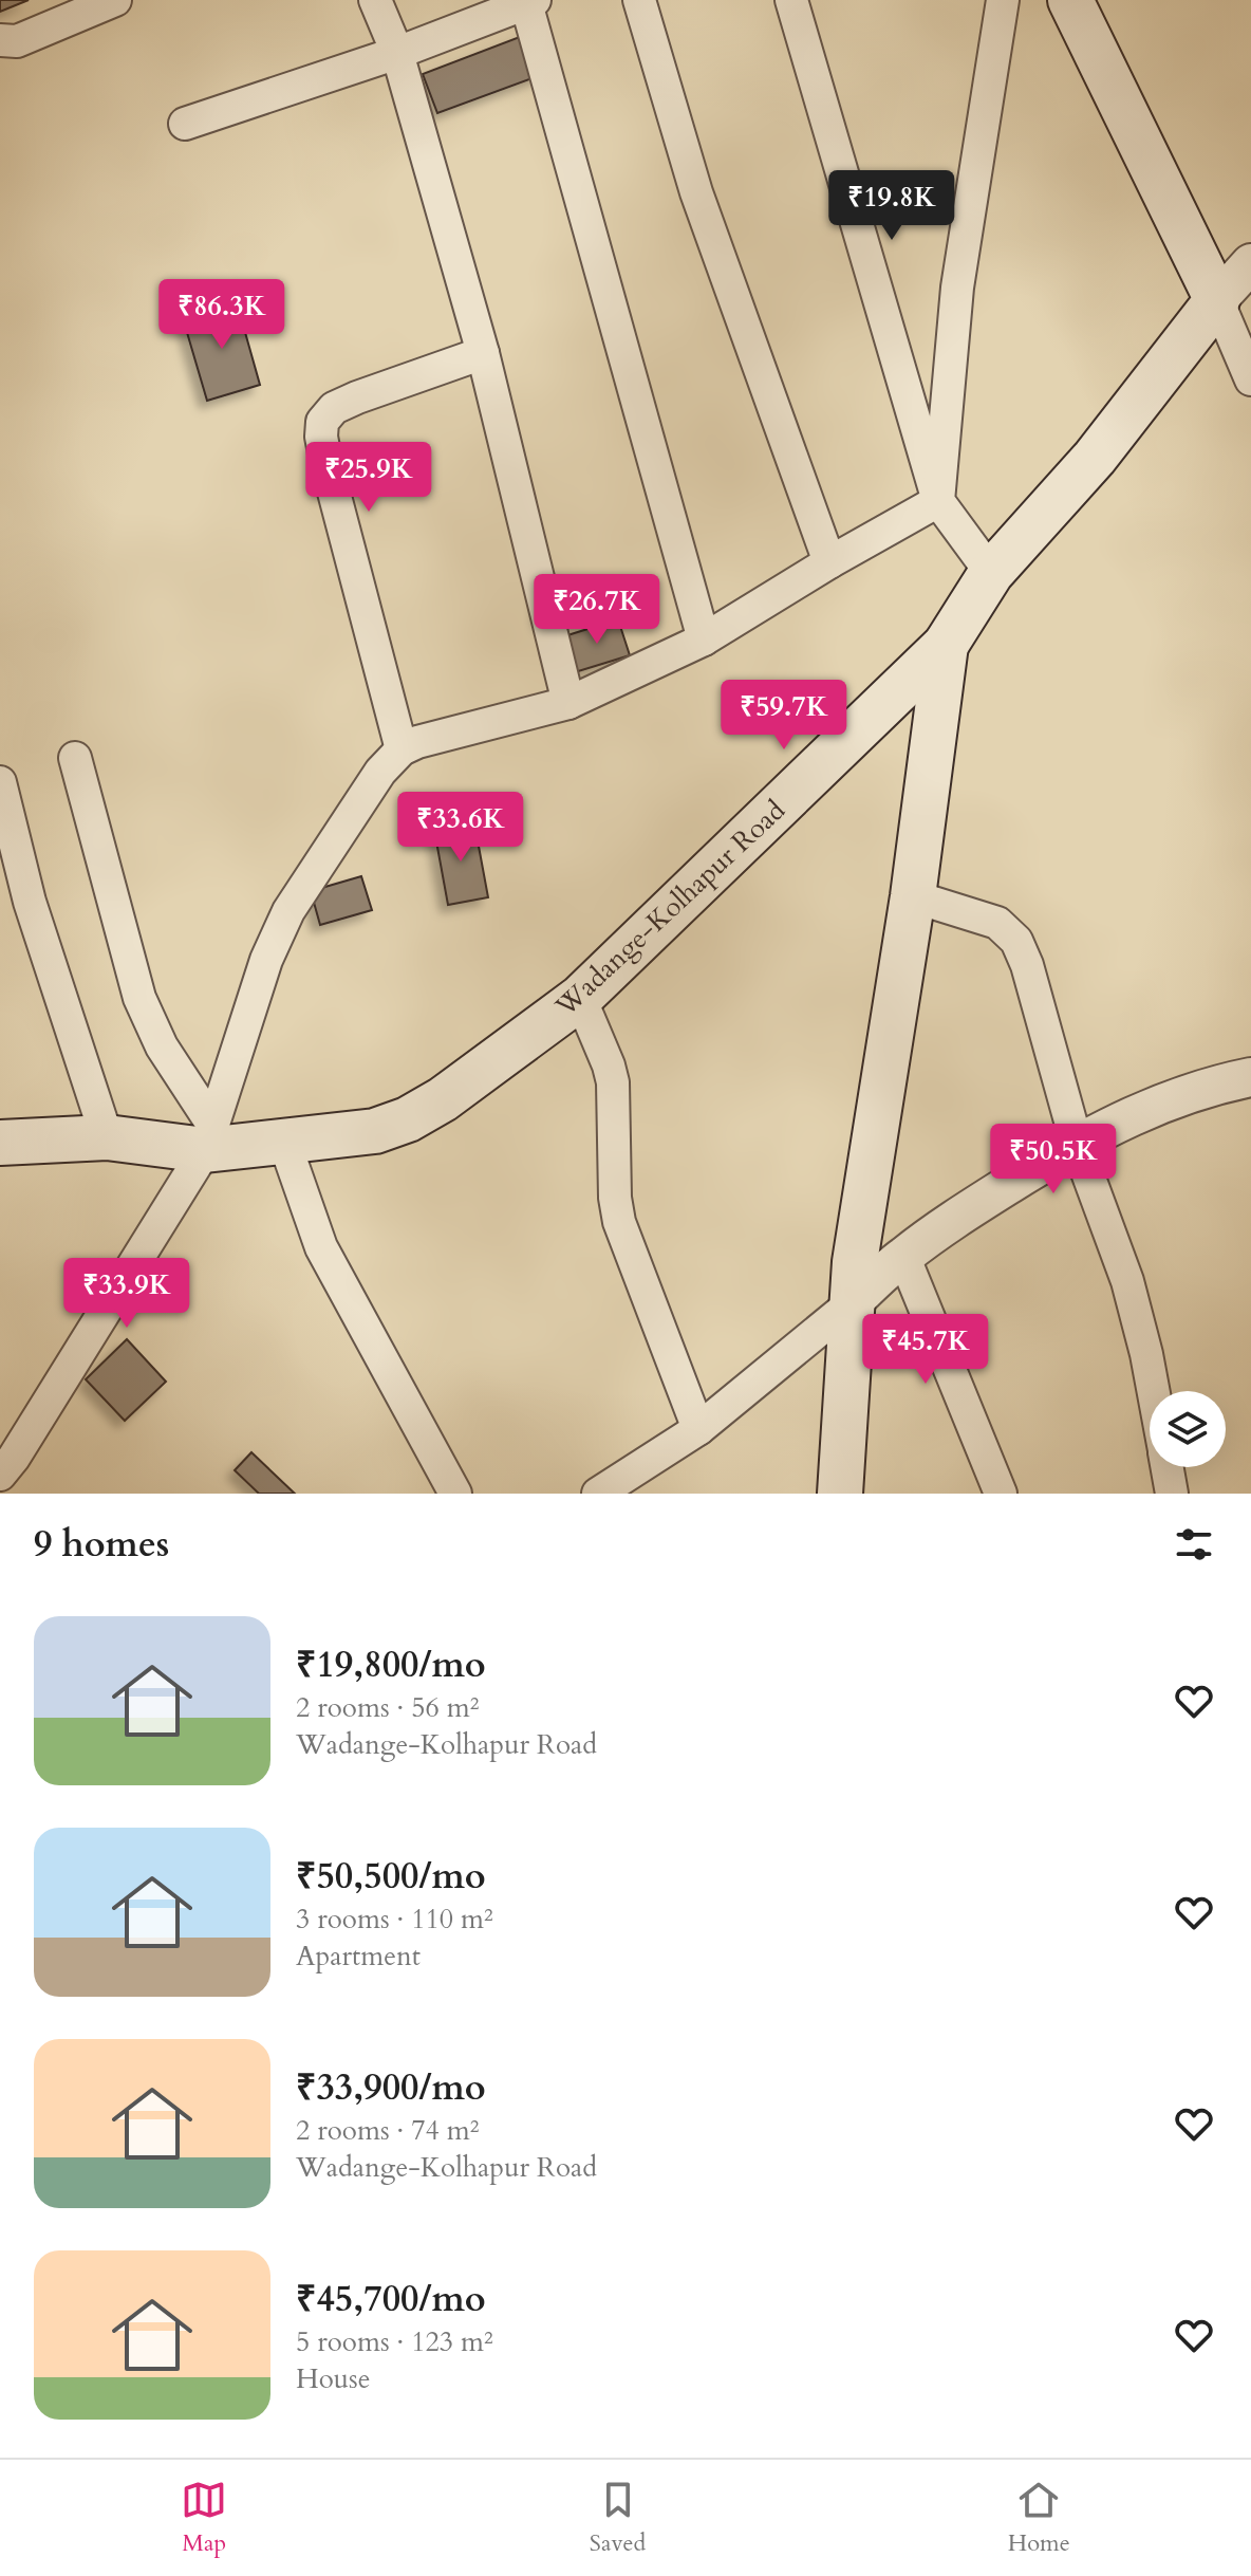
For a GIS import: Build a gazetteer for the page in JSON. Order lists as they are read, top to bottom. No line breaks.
{"streets":{"main road":["Wadange-Kolhapur Road"]},"page":{"price":["₹19.8K","₹86.3K","₹25.9K","₹26.7K","₹59.7K","₹33.6K","₹50.5K","₹33.9K","₹45.7K"],"heading":"9 homes","list":[{"name":"₹19,800/mo","note":"2 rooms · 56 m² · Wadange-Kolhapur Road"},{"name":"₹50,500/mo","note":"3 rooms · 110 m² · Apartment"},{"name":"₹33,900/mo","note":"2 rooms · 74 m² · Wadange-Kolhapur Road"},{"name":"₹45,700/mo","note":"5 rooms · 123 m² · House"}],"tabs":["Map","Saved","Home"]}}
